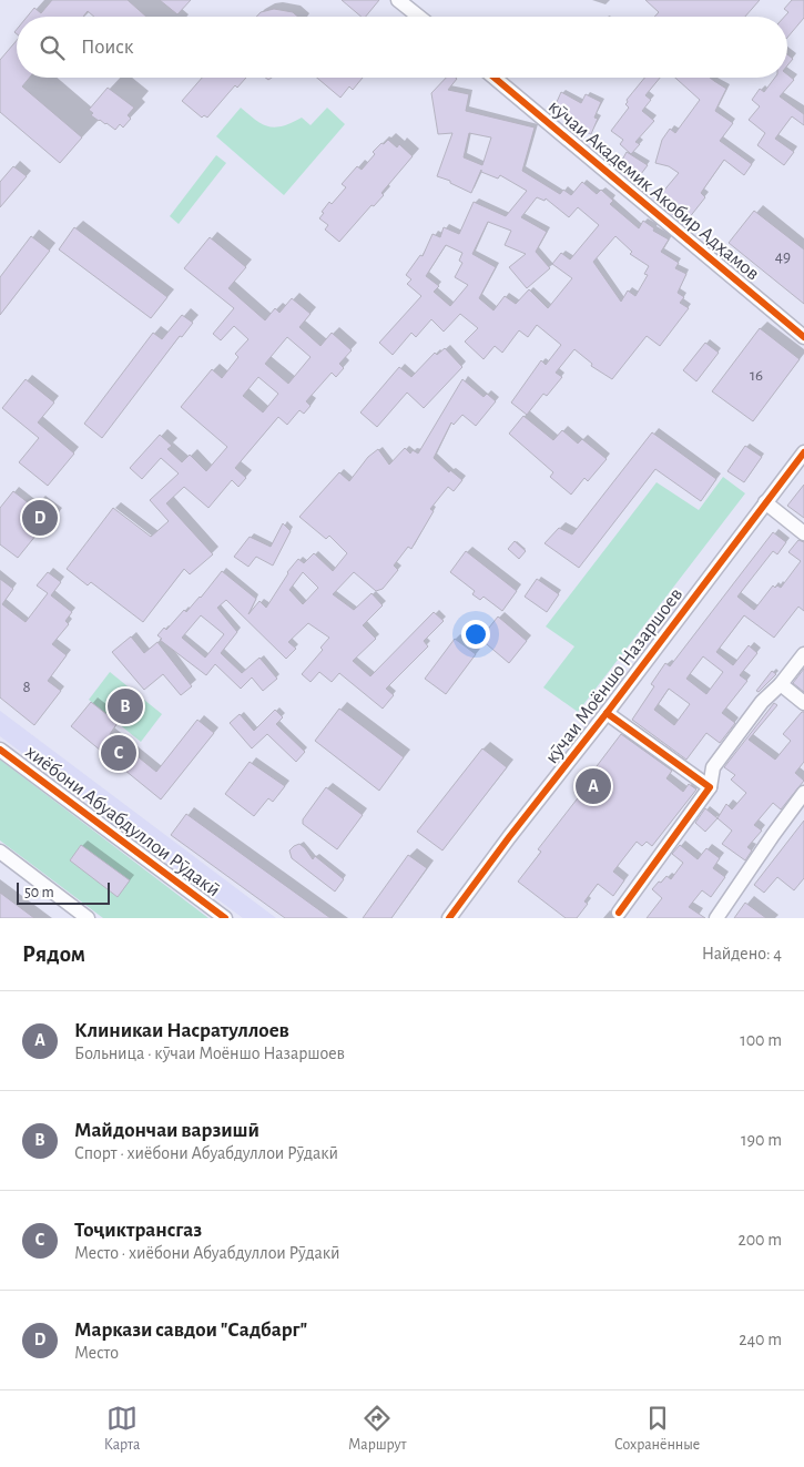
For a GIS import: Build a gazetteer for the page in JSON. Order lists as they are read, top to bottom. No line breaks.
{"streets":{"street":["кӯчаи Академик Акобир Адҳамов","кӯчаи Моёншо Назаршоев","хиёбони Абуабдуллои Рӯдакӣ"]},"house_numbers":["49","16","8"],"scale_bar":"50 m","page":{"search":"Поиск","pins":["D","B","C","A"],"scale":"50 m","heading":["Рядом","Найдено: 4"],"list":[{"mark":"A","name":"Клиникаи Насратуллоев","note":"Больница · кӯчаи Моёншо Назаршоев","value":"100 m"},{"mark":"B","name":"Майдончаи варзишӣ","note":"Спорт · хиёбони Абуабдуллои Рӯдакӣ","value":"190 m"},{"mark":"C","name":"Тоҷиктрансгаз","note":"Место · хиёбони Абуабдуллои Рӯдакӣ","value":"200 m"},{"mark":"D","name":"Маркази савдои \"Садбарг\"","note":"Место","value":"240 m"}],"nav":["Карта","Маршрут","Сохранённые"]}}
